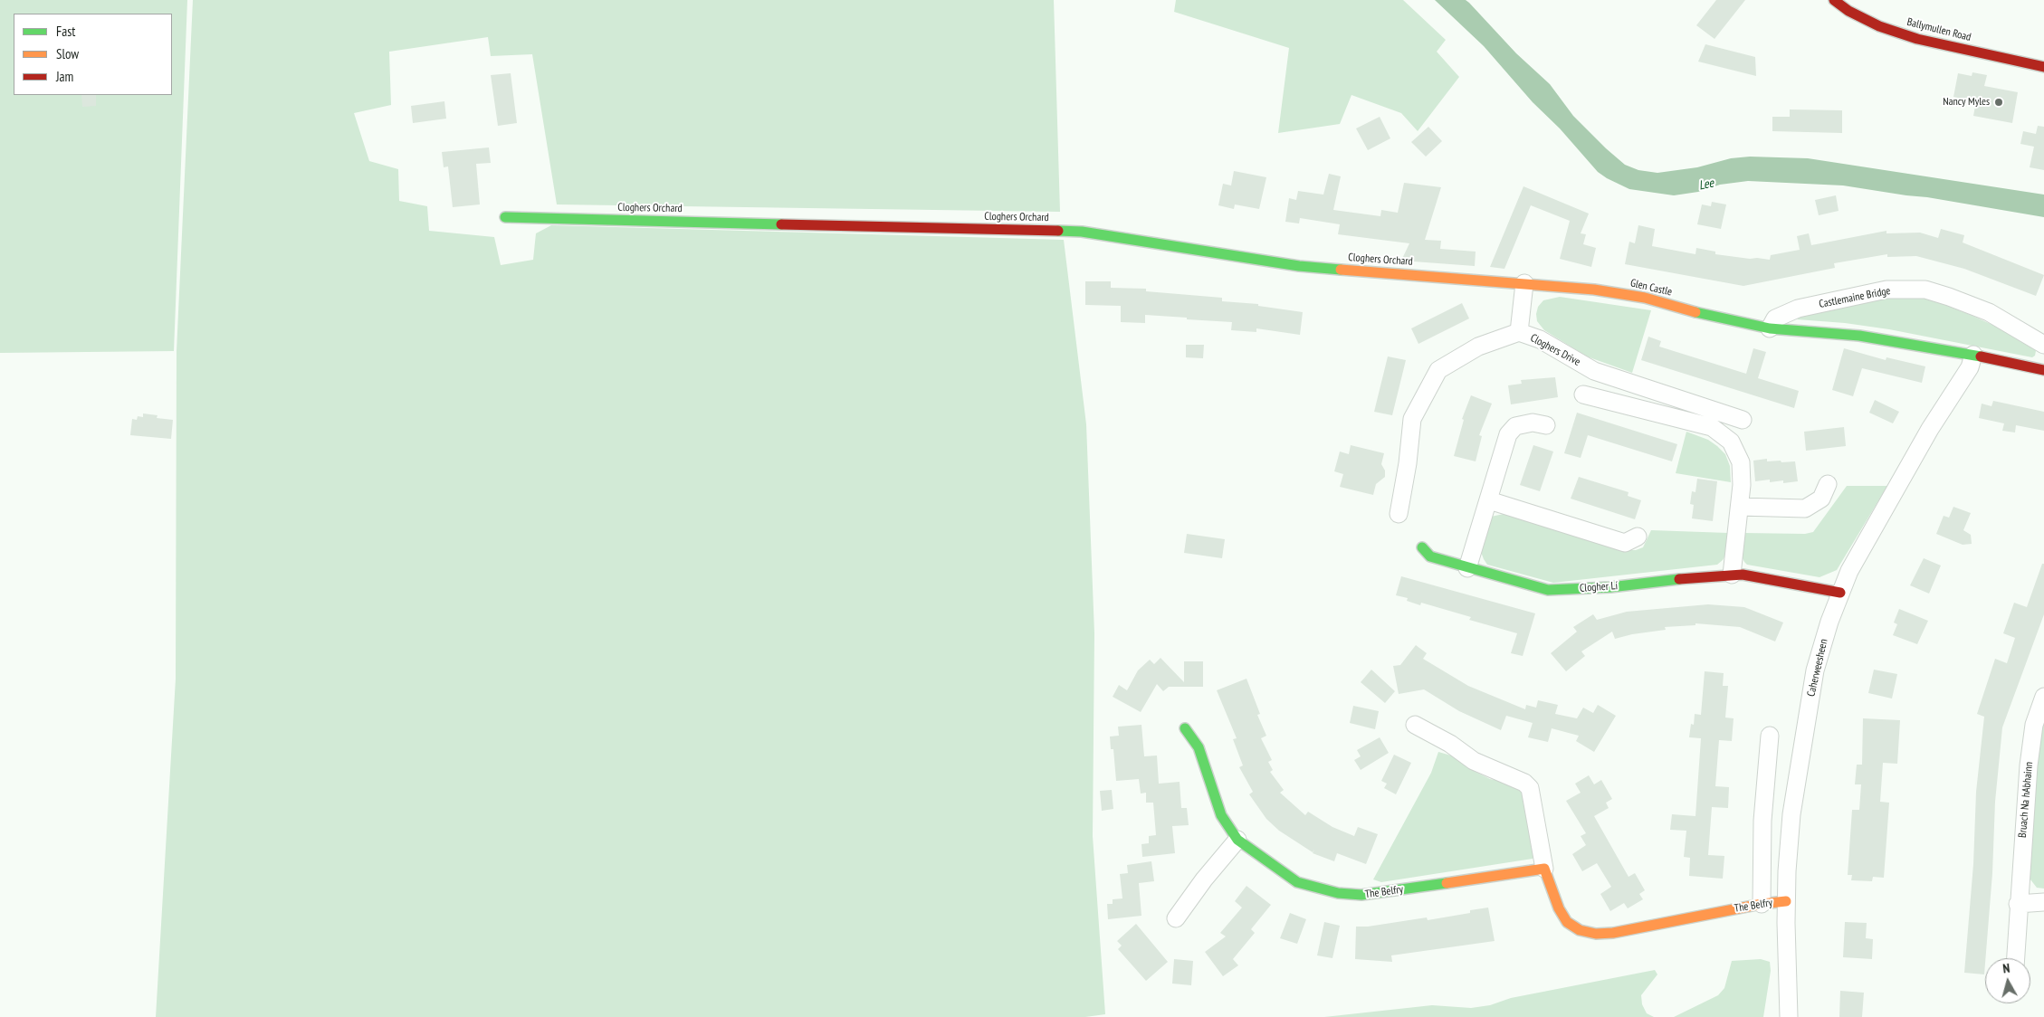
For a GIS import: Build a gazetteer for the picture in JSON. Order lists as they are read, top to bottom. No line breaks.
{"streets":{"street":["Ballymullen Road","Cloghers Orchard","Glen Castle","Castlemaine Bridge","Cloghers Drive","Clogher Lí","Caherweesheen","Bruach Na hAbhainn","The Belfry"]},"crossings":[["Cloghers Orchard","Glen Castle"],["Glen Castle","Castlemaine Bridge"],["Glen Castle","Caherweesheen"],["Clogher Lí","Caherweesheen"],["Caherweesheen","The Belfry"]],"water":["Lee"],"places":["Nancy Myles"],"legend":["Fast","Slow","Jam"],"north":"top"}
